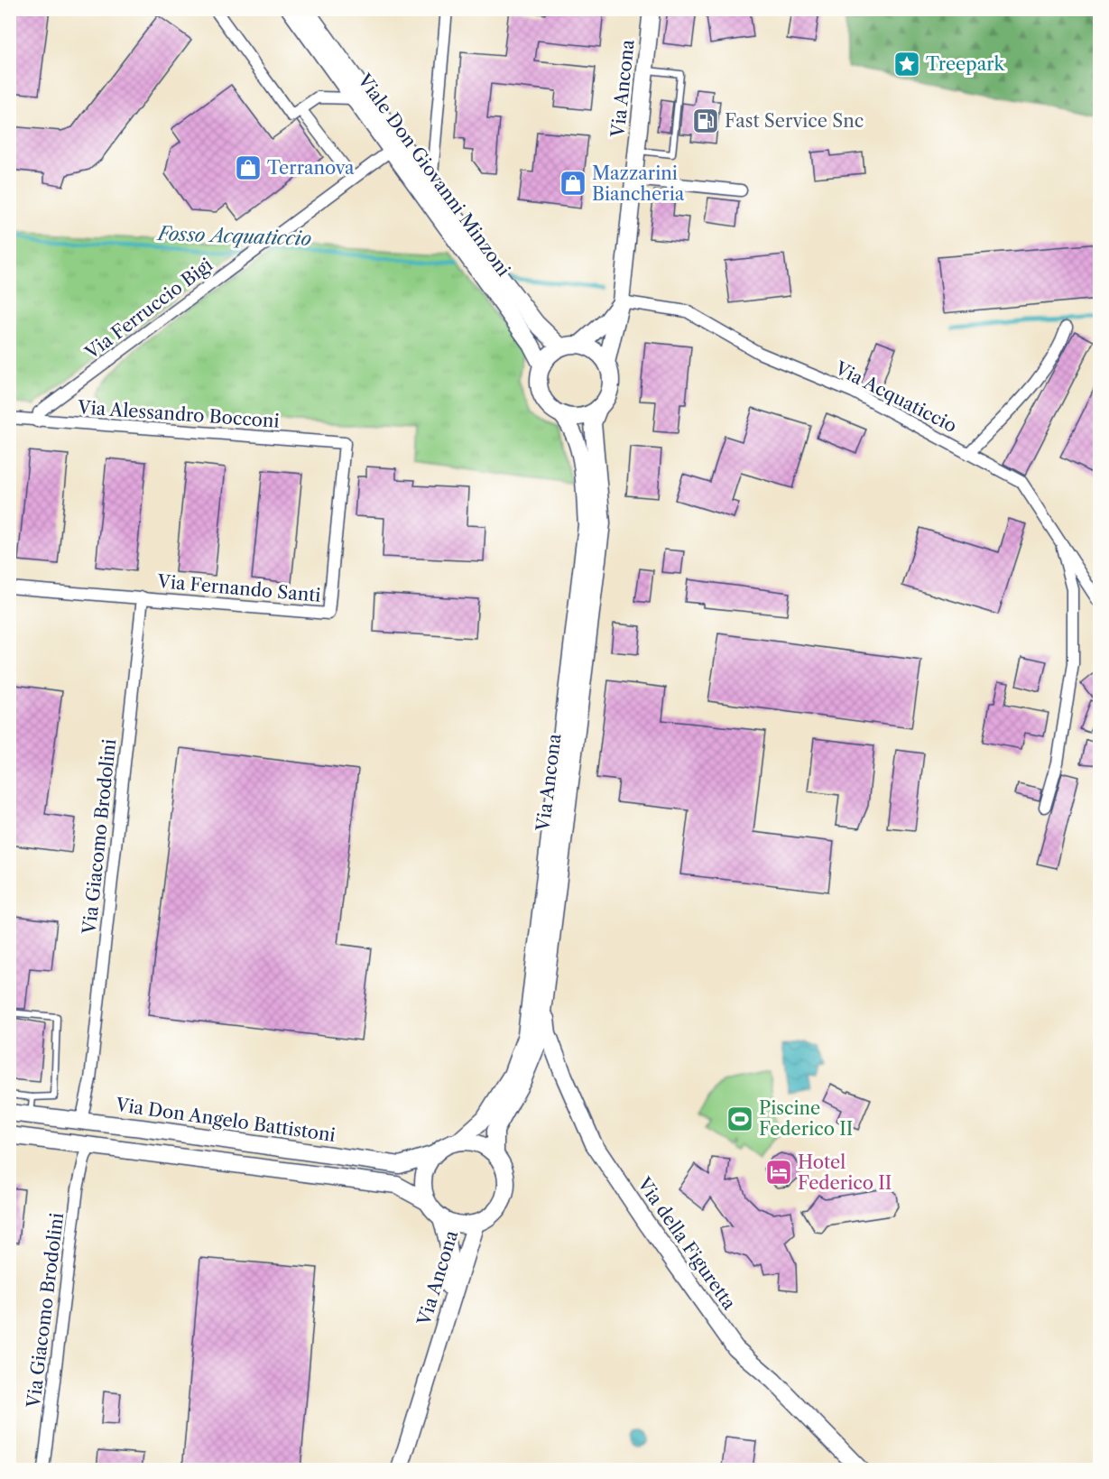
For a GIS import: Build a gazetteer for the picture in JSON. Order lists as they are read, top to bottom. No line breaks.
{"streets":{"main road":["Via Ancona","Viale Don Giovanni Minzoni","Via Don Angelo Battistoni","Via della Figuretta"],"street":["Via Ferruccio Bigi","Via Acquaticcio","Via Alessandro Bocconi","Via Fernando Santi","Via Giacomo Brodolini"]},"crossings":[["Via Ancona","Viale Don Giovanni Minzoni"],["Via Ancona","Via Acquaticcio"],["Via Ancona","Via Don Angelo Battistoni"],["Via Ancona","Via della Figuretta"],["Viale Don Giovanni Minzoni","Via Ferruccio Bigi"],["Via Ferruccio Bigi","Via Alessandro Bocconi"],["Via Alessandro Bocconi","Via Fernando Santi"],["Via Fernando Santi","Via Giacomo Brodolini"],["Via Giacomo Brodolini","Via Don Angelo Battistoni"]],"water":["Fosso Acquaticcio"],"places":{"place":["Treepark"],"fuel station":["Fast Service Snc"],"shop":["Terranova","Mazzarini Biancheria"],"sports":["Piscine Federico II"],"hotel":["Hotel Federico II"]}}
